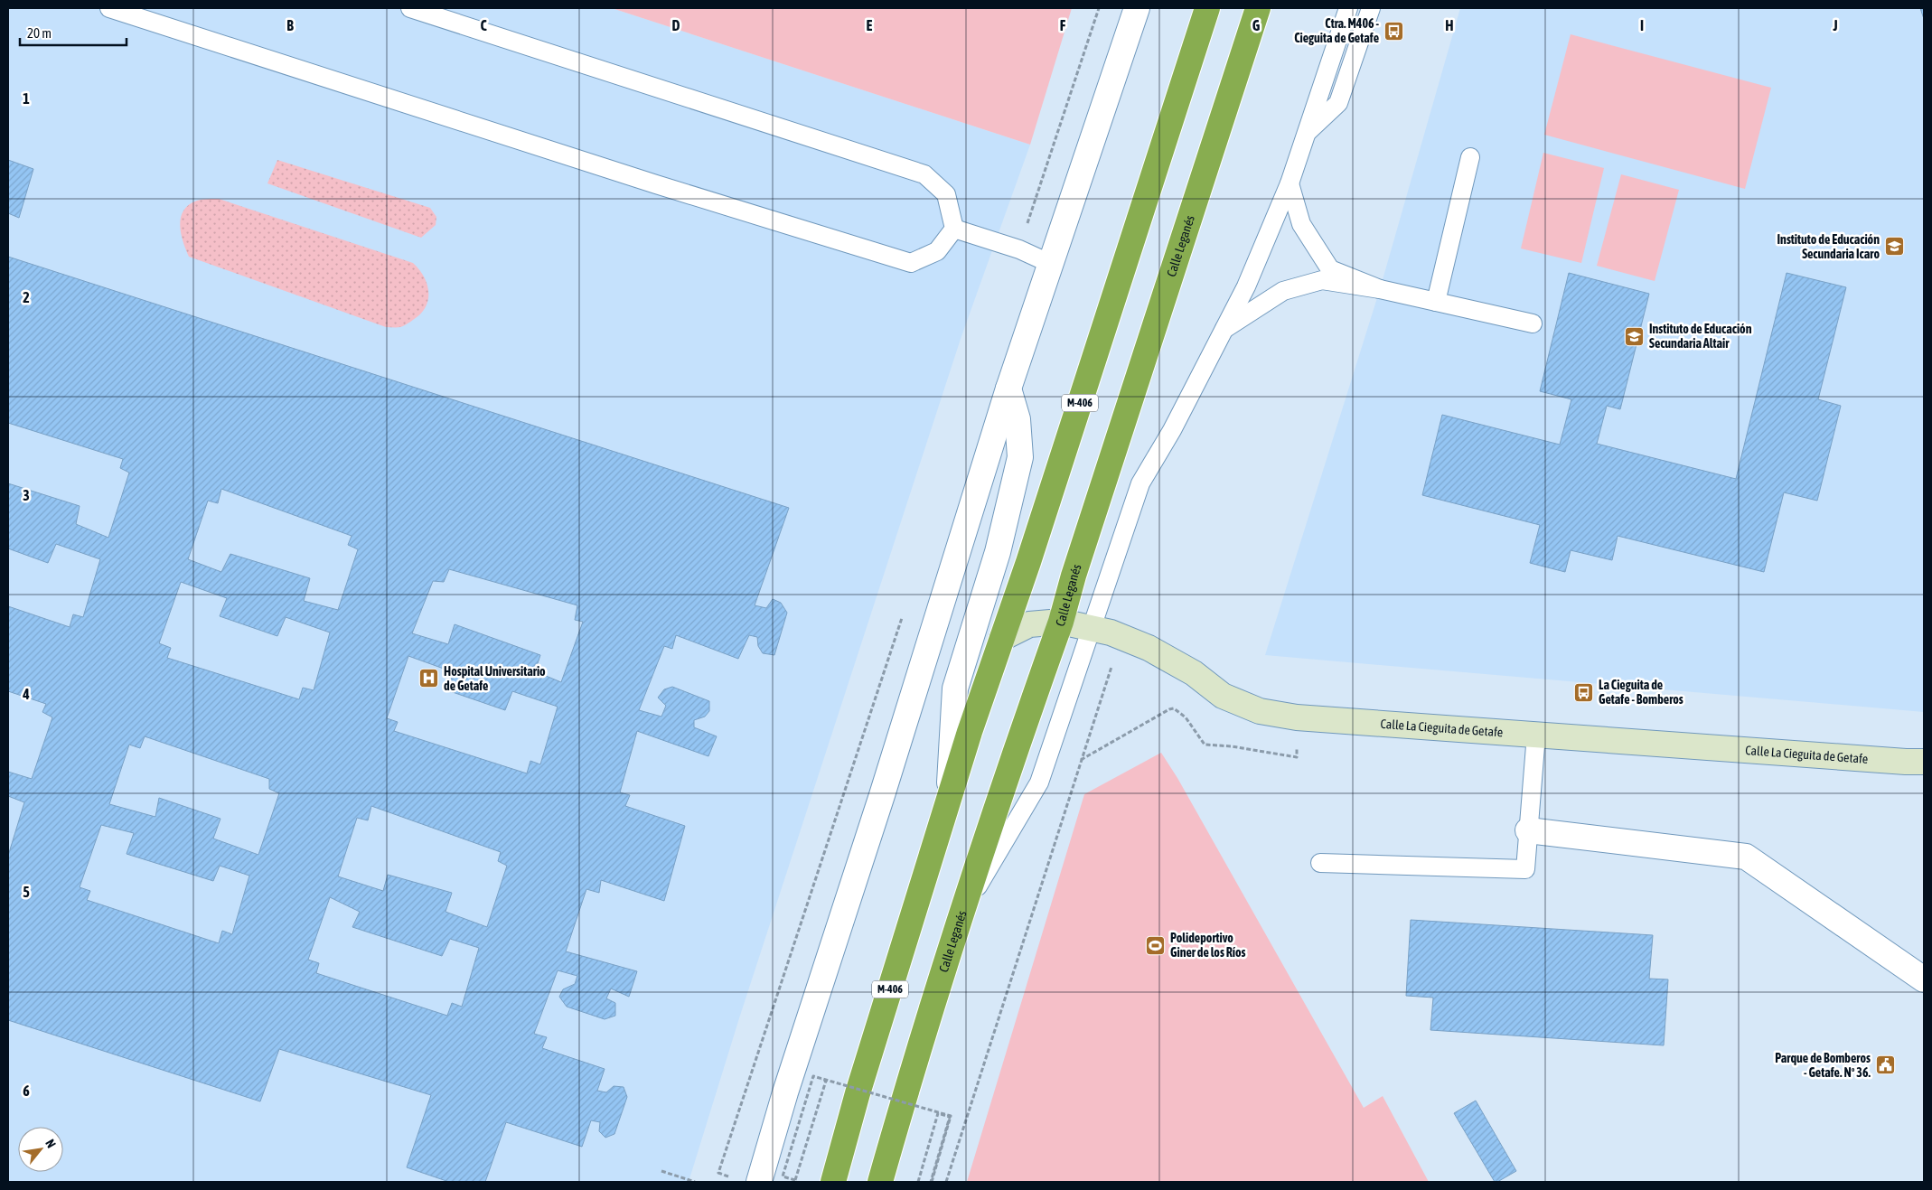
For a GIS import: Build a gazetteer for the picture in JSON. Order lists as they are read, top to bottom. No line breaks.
{"streets":{"highway":["Calle Leganés","M-406"],"street":["Calle La Cieguita de Getafe"]},"crossings":[["Calle Leganés","Calle La Cieguita de Getafe"],["M-406","Calle La Cieguita de Getafe"]],"places":{"bus stop":["Ctra. M406 - Cieguita de Getafe","La Cieguita de Getafe - Bomberos"],"school or university":["Instituto de Educación Secundaria Icaro","Instituto de Educación Secundaria Altair"],"hospital":["Hospital Universitario de Getafe"],"sports":["Polideportivo Giner de los Ríos"],"public building":["Parque de Bomberos - Getafe. Nº 36."]},"scale_bar":"20 m","north":"top right","grid":{"columns":["B","C","D","E","F","G","H","I","J"],"rows":["1","2","3","4","5","6"]}}
